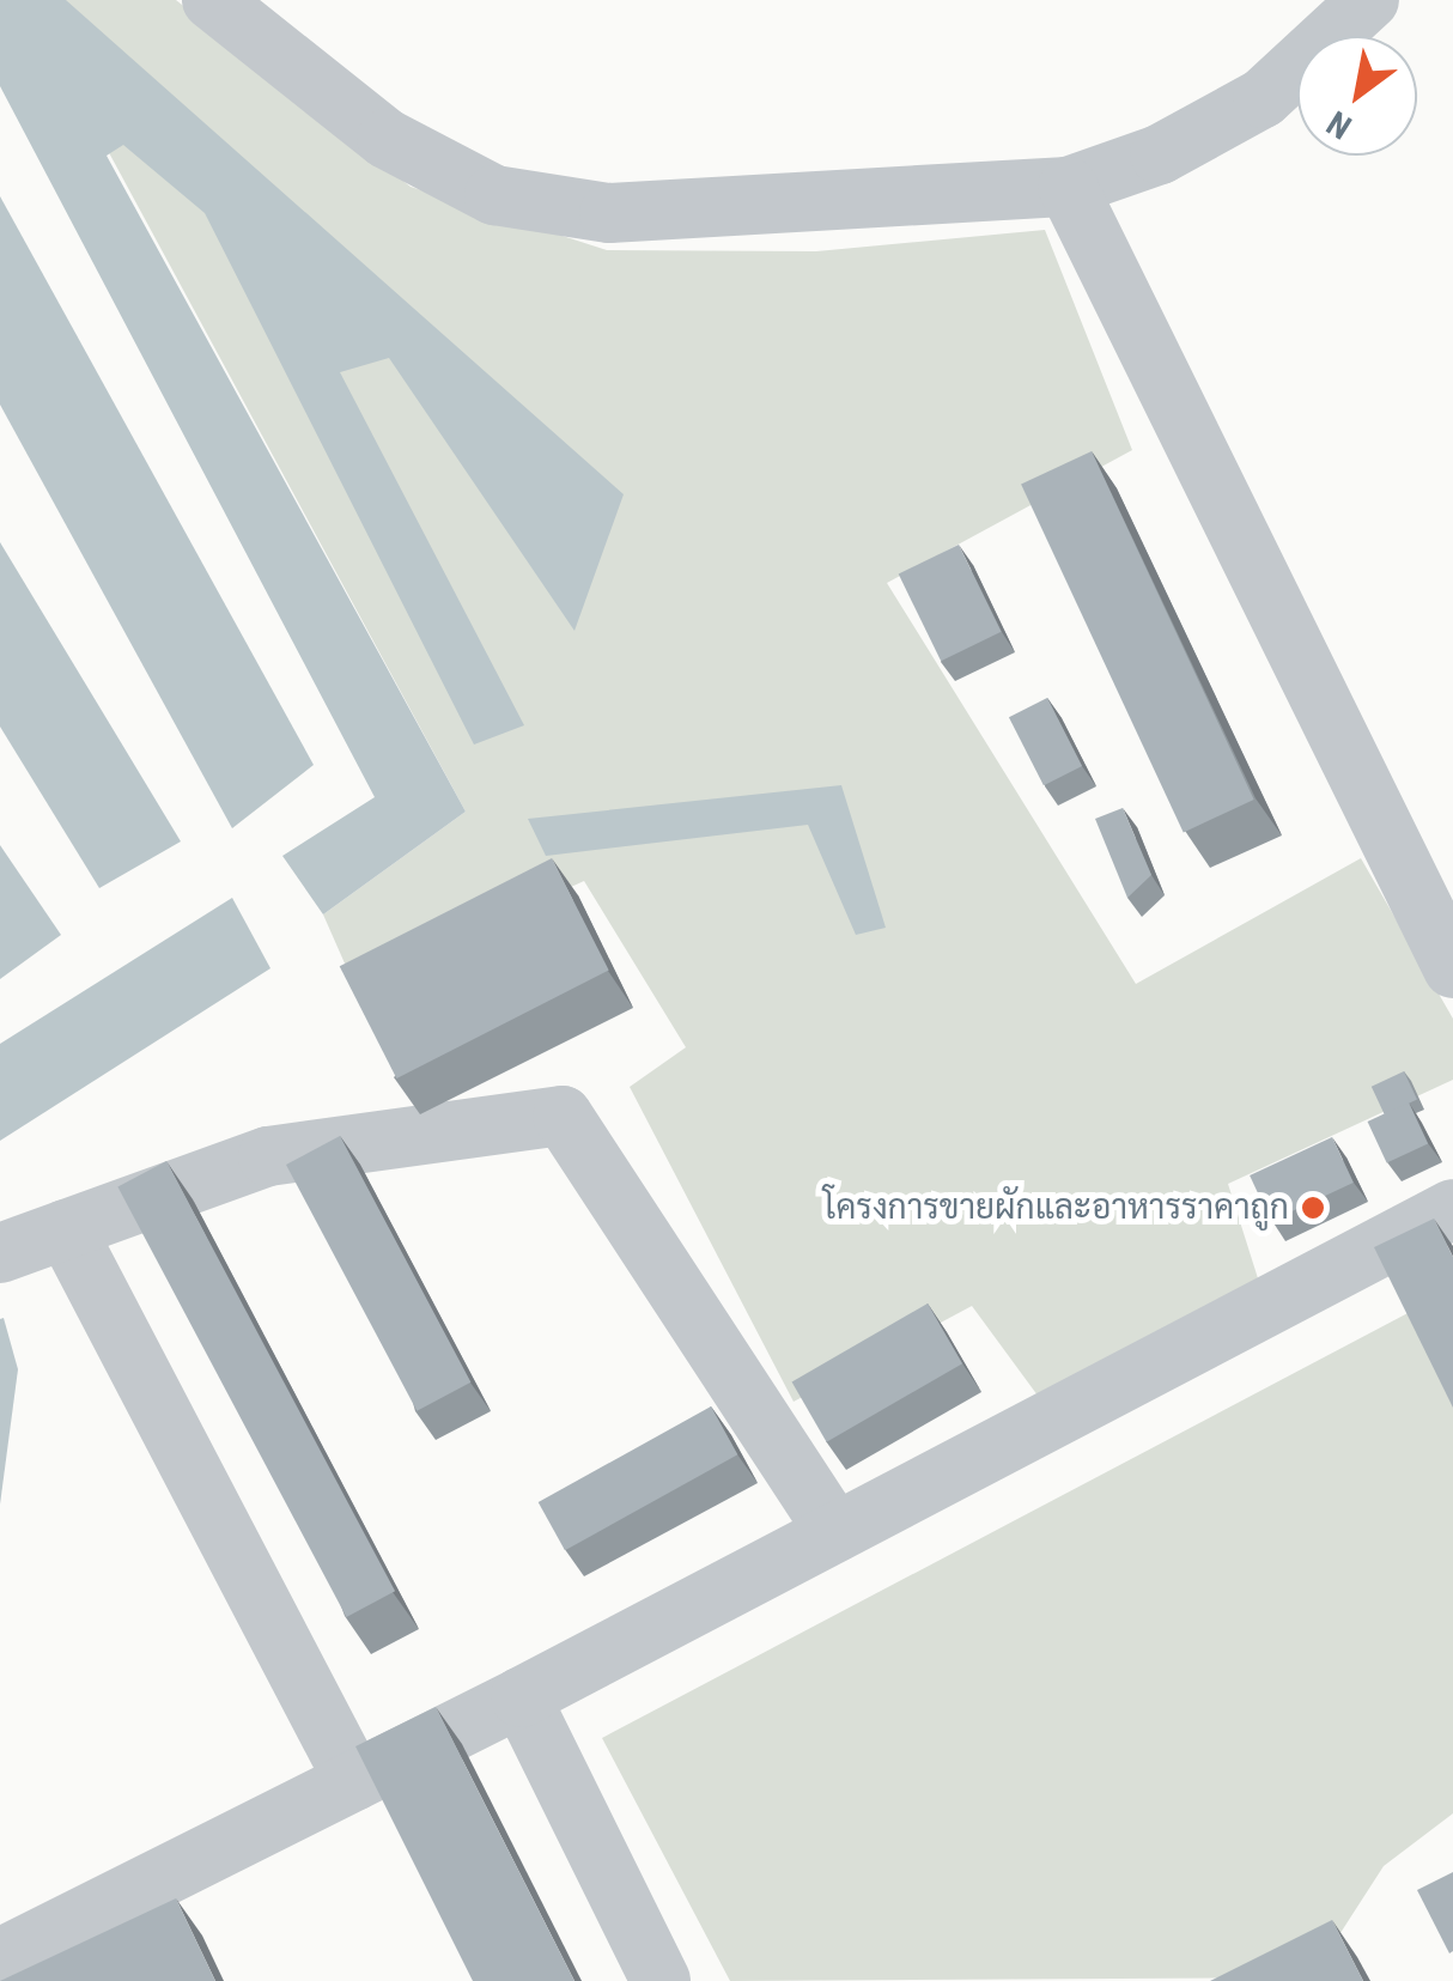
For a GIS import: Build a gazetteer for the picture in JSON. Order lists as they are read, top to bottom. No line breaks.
{"places":["โครงการขายผักและอาหารราคาถูก"],"north":"bottom left"}
